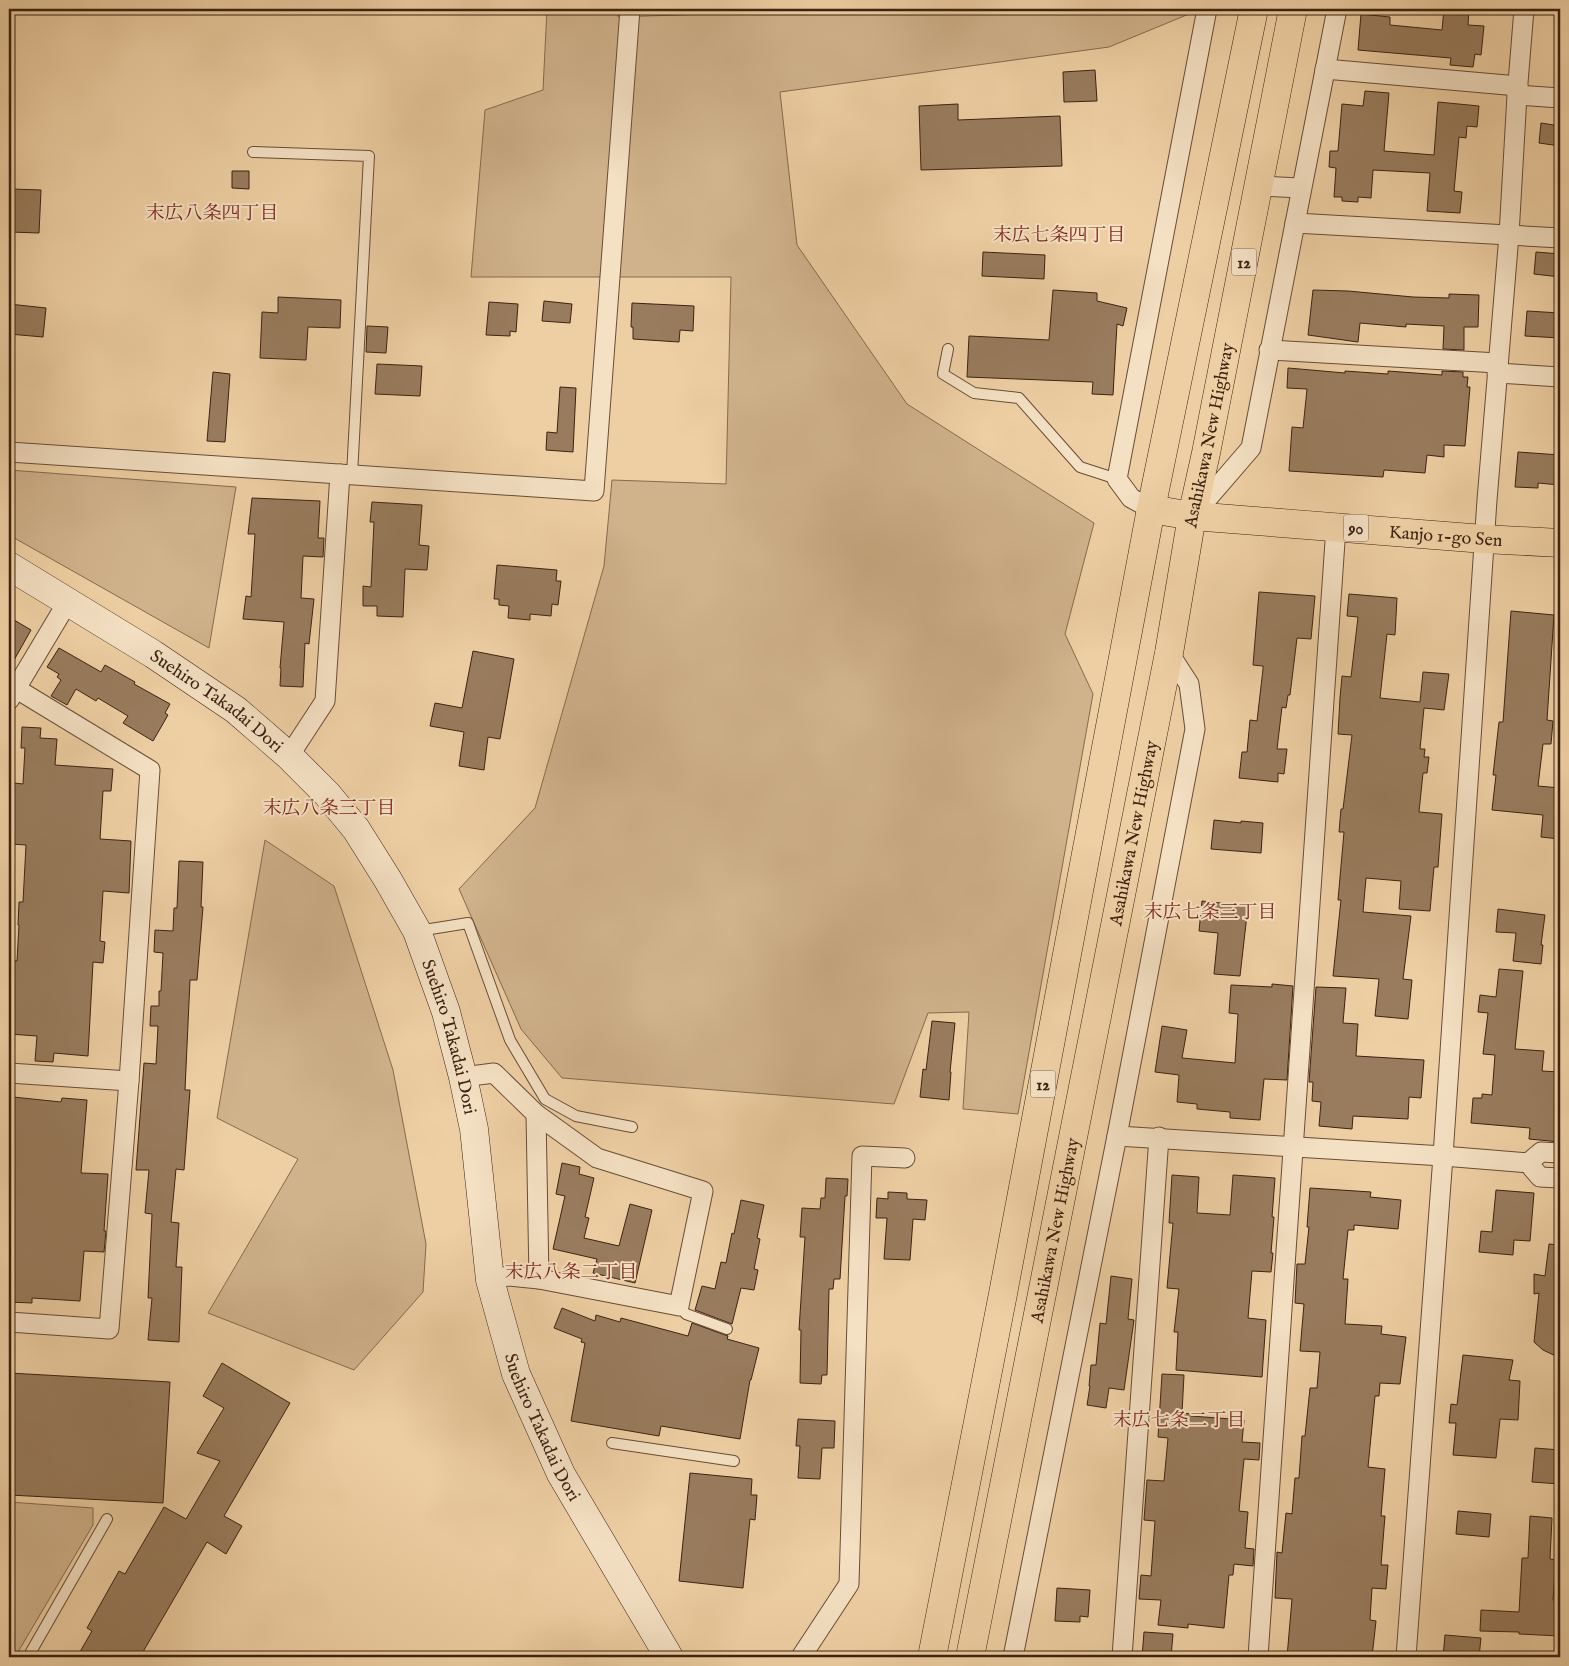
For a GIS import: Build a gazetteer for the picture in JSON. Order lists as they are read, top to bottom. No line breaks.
{"streets":{"main road":["12","Asahikawa New Highway","90","Kanjo 1-go Sen"],"street":["Suehiro Takadai Dori"]},"crossings":[["12","Kanjo 1-go Sen"],["Asahikawa New Highway","Kanjo 1-go Sen"]],"districts":["末広八条四丁目","末広七条四丁目","末広八条三丁目","末広七条三丁目","末広八条二丁目","末広七条二丁目"]}
